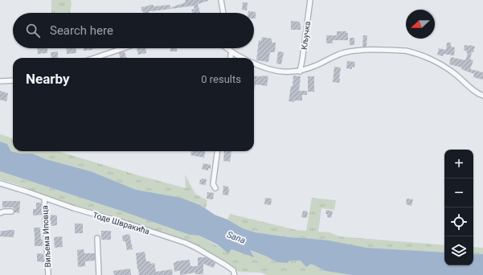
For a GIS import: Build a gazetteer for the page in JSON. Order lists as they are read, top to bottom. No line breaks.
{"streets":{"street":["Кључка","Тоде Швракића","Виљема Иповца"]},"crossings":[["Тоде Швракића","Виљема Иповца"]],"water":["Sana"],"north":"left","page":{"search":"Search here","heading":["Nearby","0 results"],"map_buttons":["+","−"]}}
